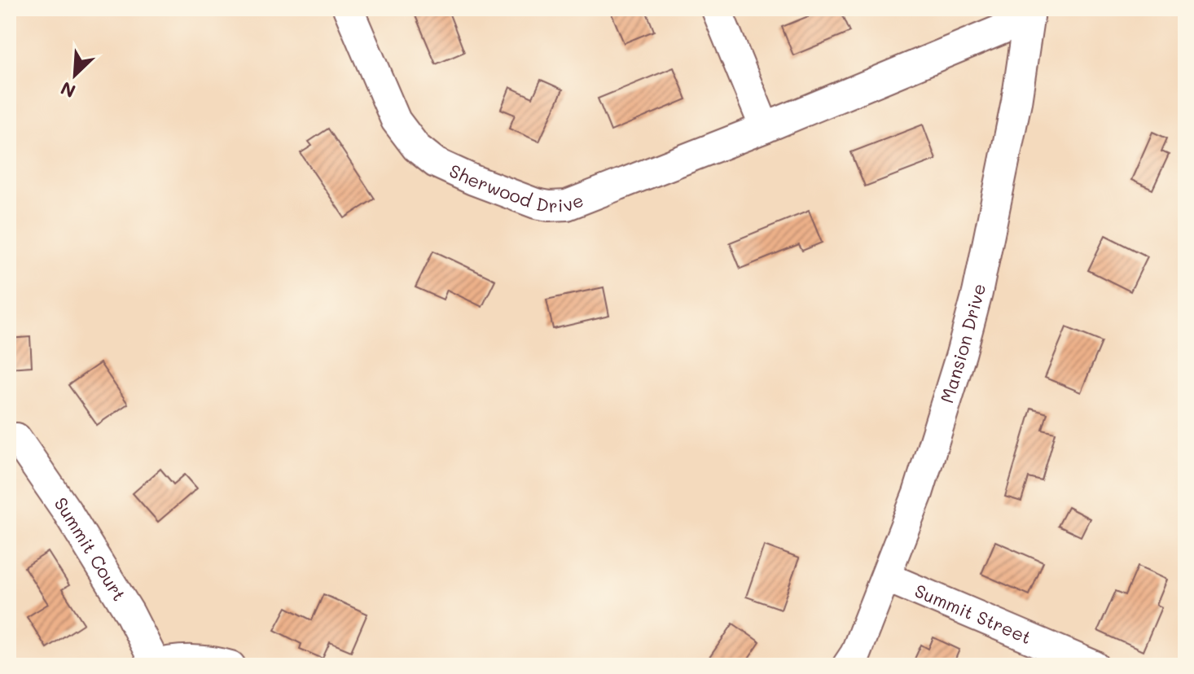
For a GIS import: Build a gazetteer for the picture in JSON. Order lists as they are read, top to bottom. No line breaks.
{"streets":{"street":["Sherwood Drive","Mansion Drive","Summit Court","Summit Street"]},"crossings":[["Sherwood Drive","Mansion Drive"],["Mansion Drive","Summit Street"]],"north":"bottom left"}
